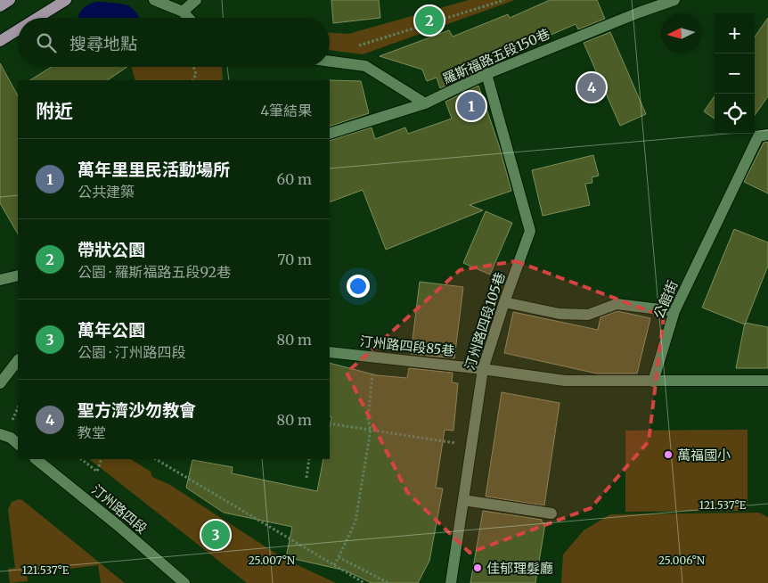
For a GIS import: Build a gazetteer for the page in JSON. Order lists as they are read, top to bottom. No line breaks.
{"streets":{"street":["羅斯福路五段150巷","公館街","汀州路四段105巷","汀州路四段85巷","汀州路四段"]},"crossings":[["羅斯福路五段150巷","汀州路四段105巷"],["公館街","汀州路四段85巷"],["汀州路四段105巷","汀州路四段85巷"]],"places":["萬福國小","佳郁理髮廳"],"north":"left","page":{"pins":["2","4","1","3"],"map_buttons":["+","−"],"search":"搜尋地點","heading":["附近","4筆結果"],"list":[{"mark":"1","name":"萬年里里民活動場所","note":"公共建築","value":"60 m"},{"mark":"2","name":"帶狀公園","note":"公園 · 羅斯福路五段92巷","value":"70 m"},{"mark":"3","name":"萬年公園","note":"公園 · 汀州路四段","value":"80 m"},{"mark":"4","name":"聖方濟沙勿教會","note":"教堂","value":"80 m"}]},"coordinates":["121.537°E","25.007°N","25.006°N"]}
